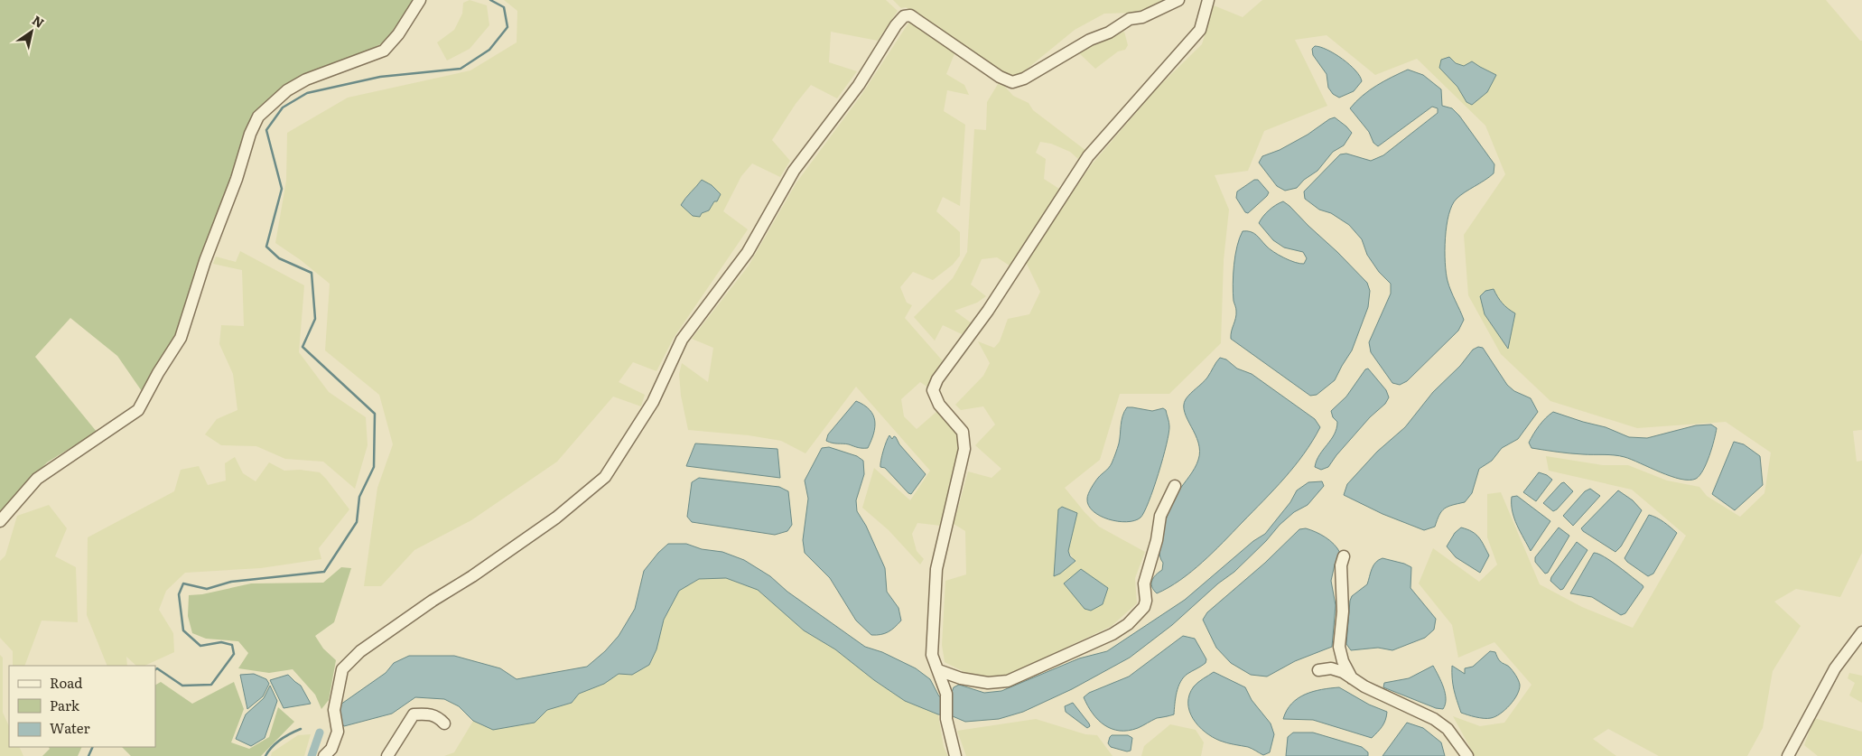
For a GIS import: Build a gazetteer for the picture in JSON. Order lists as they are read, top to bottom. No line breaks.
{"legend":["Road","Park","Water"],"north":"top right"}
